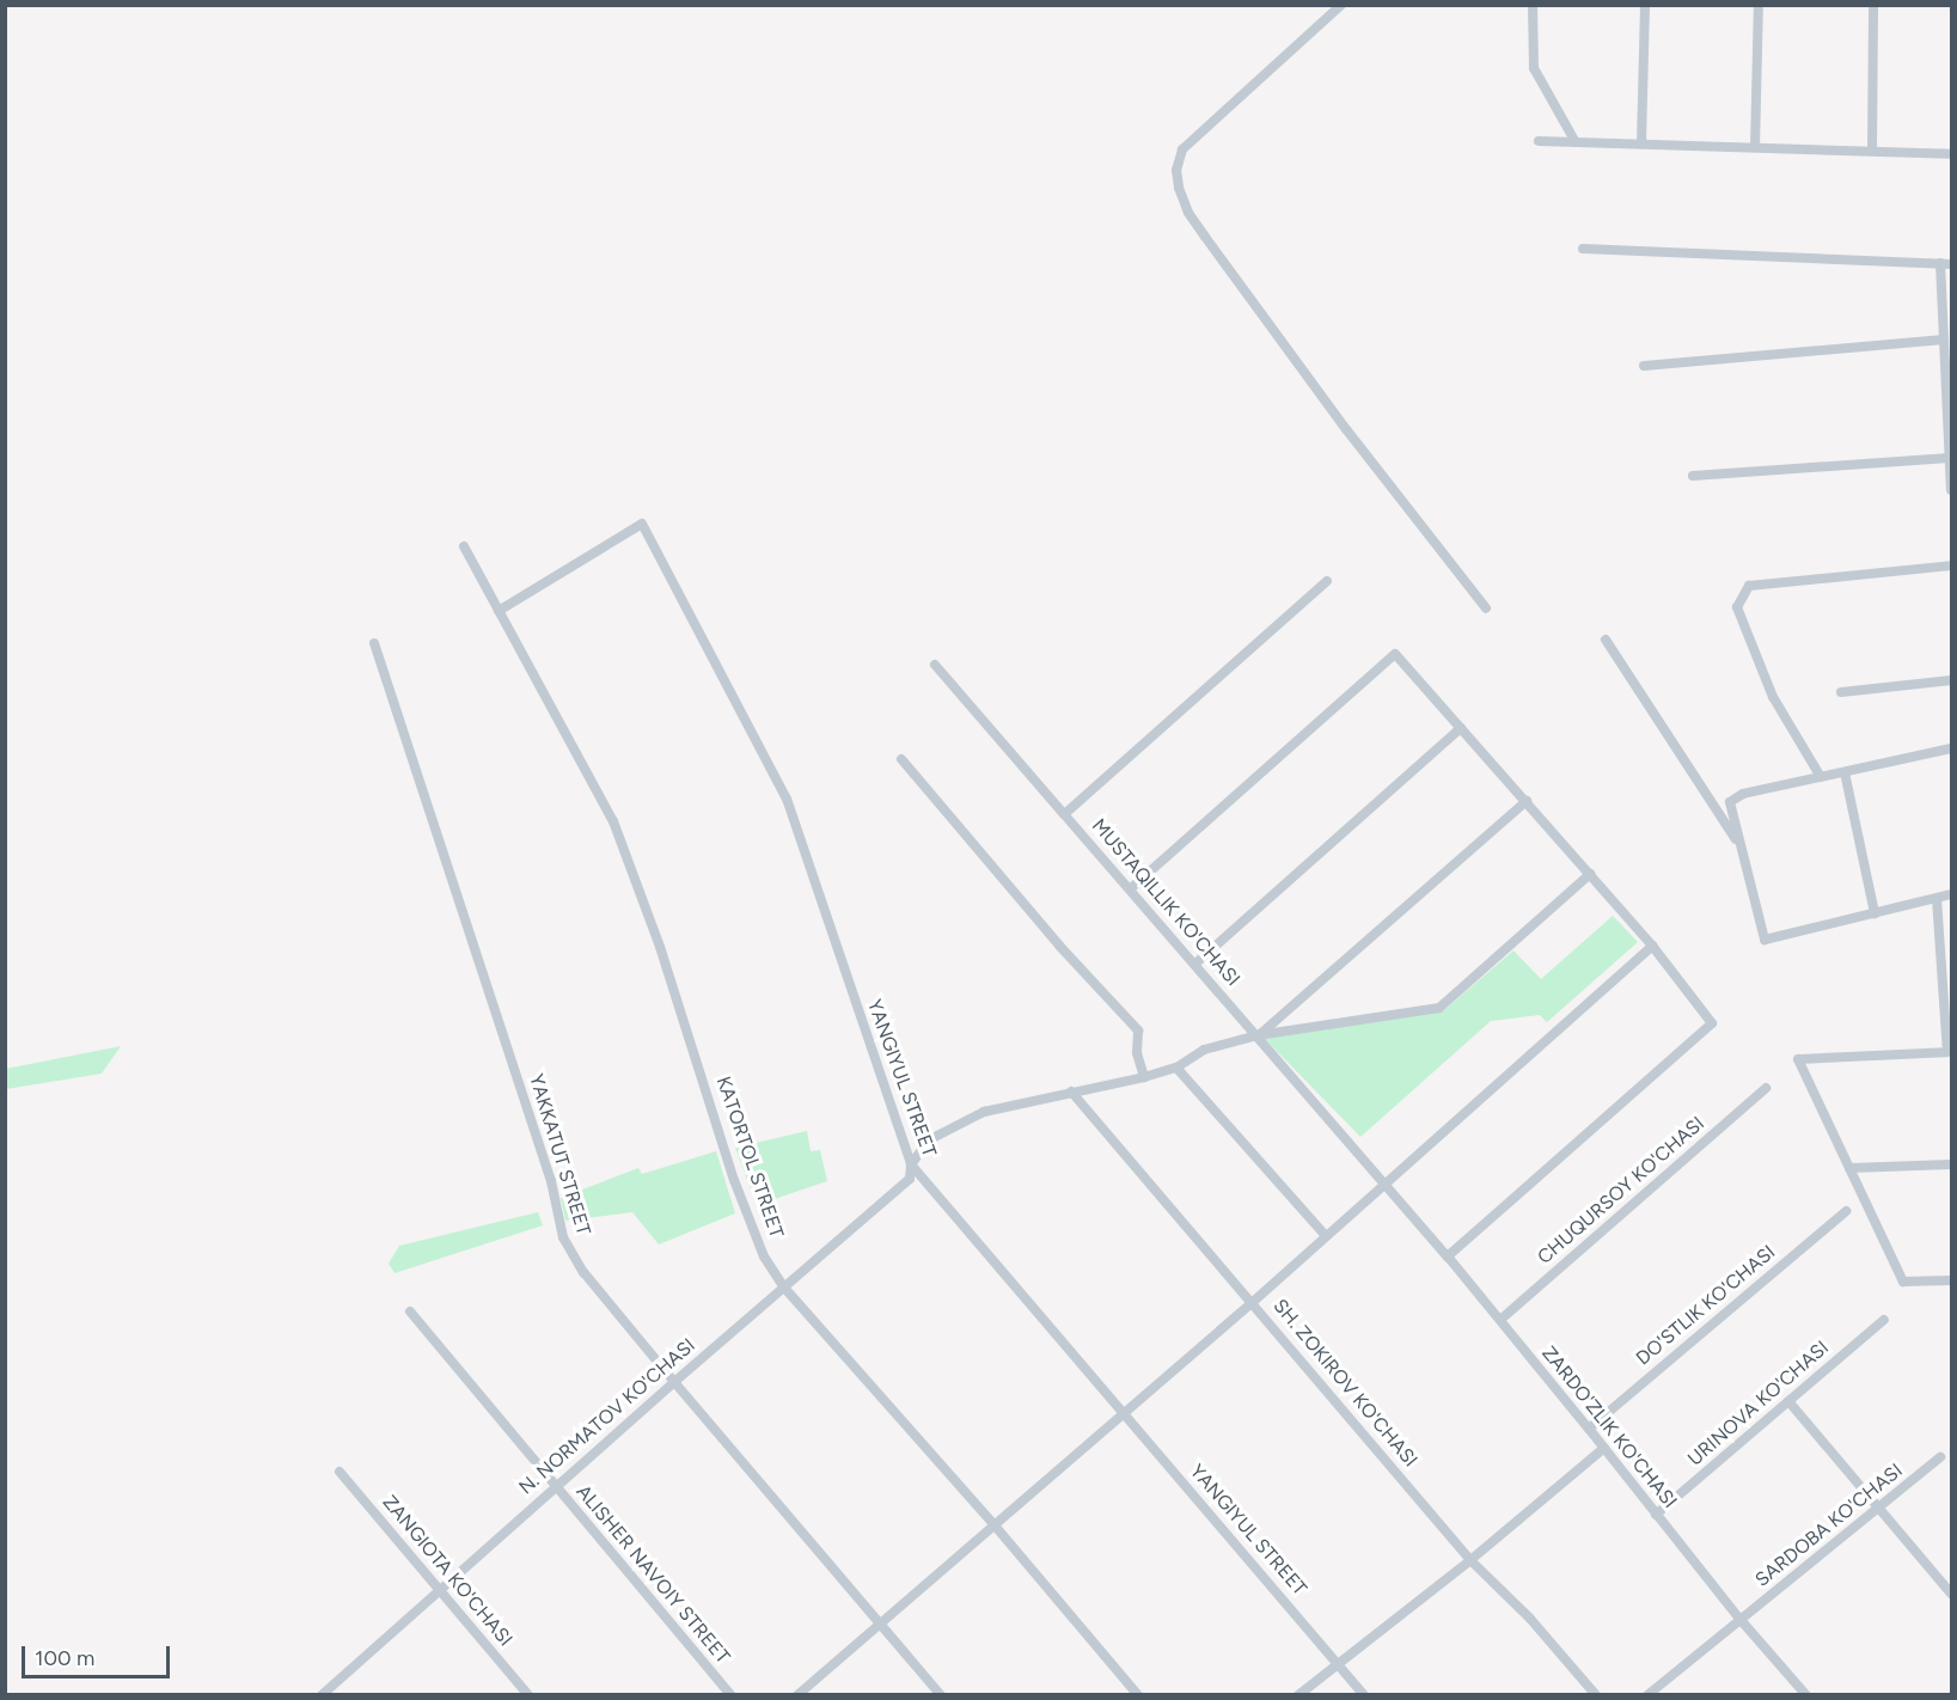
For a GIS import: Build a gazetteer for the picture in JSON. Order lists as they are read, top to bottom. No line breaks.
{"streets":{"street":["MUSTAQILLIK KO'CHASI","YANGIYUL STREET","YAKKATUT STREET","KATORTOL STREET","CHUQURSOY KO'CHASI","DO'STLIK KO'CHASI","SH. ZOKIROV KO'CHASI","URINOVA KO'CHASI","N. NORMATOV KO'CHASI","ZARDO'ZLIK KO'CHASI","SARDOBA KO'CHASI","ZANGIOTA KO'CHASI","ALISHER NAVOIY STREET"]},"crossings":[["MUSTAQILLIK KO'CHASI","ZARDO'ZLIK KO'CHASI"],["YANGIYUL STREET","KATORTOL STREET"],["YANGIYUL STREET","N. NORMATOV KO'CHASI"],["YAKKATUT STREET","N. NORMATOV KO'CHASI"],["KATORTOL STREET","N. NORMATOV KO'CHASI"],["CHUQURSOY KO'CHASI","ZARDO'ZLIK KO'CHASI"],["DO'STLIK KO'CHASI","ZARDO'ZLIK KO'CHASI"],["URINOVA KO'CHASI","ZARDO'ZLIK KO'CHASI"],["N. NORMATOV KO'CHASI","ZANGIOTA KO'CHASI"],["N. NORMATOV KO'CHASI","ALISHER NAVOIY STREET"],["ZARDO'ZLIK KO'CHASI","SARDOBA KO'CHASI"]],"scale_bar":"100 m"}
